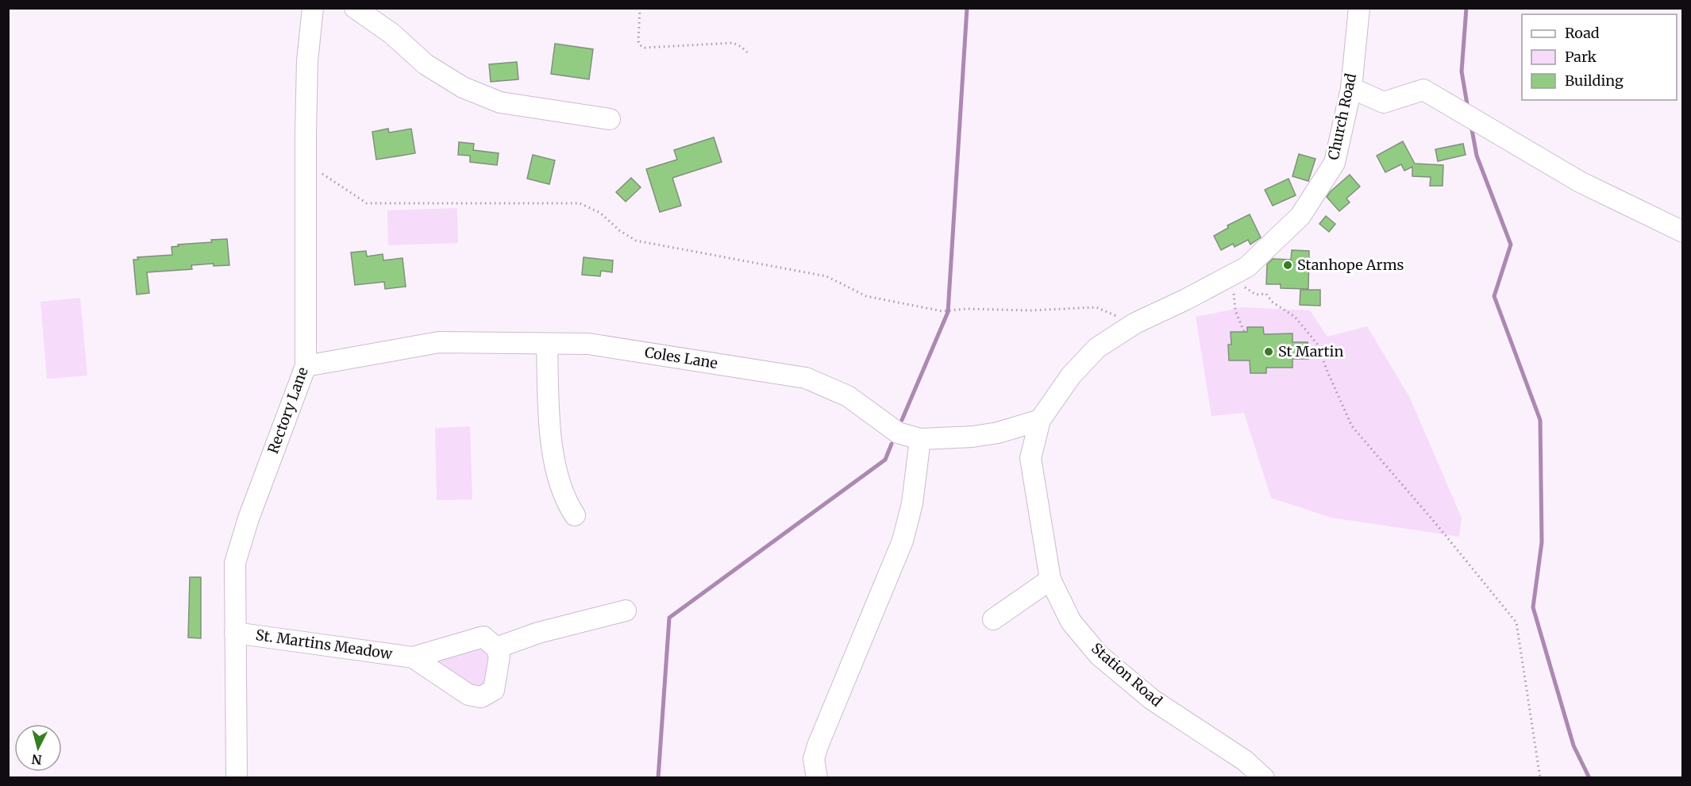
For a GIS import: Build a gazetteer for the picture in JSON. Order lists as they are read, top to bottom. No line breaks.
{"streets":{"street":["Church Road","Coles Lane","Rectory Lane","St. Martins Meadow","Station Road"]},"crossings":[["Church Road","Coles Lane"],["Church Road","Station Road"],["Coles Lane","Rectory Lane"],["Coles Lane","Station Road"],["Rectory Lane","St. Martins Meadow"]],"places":["Stanhope Arms","St Martin"],"legend":["Road","Park","Building"],"north":"bottom"}
